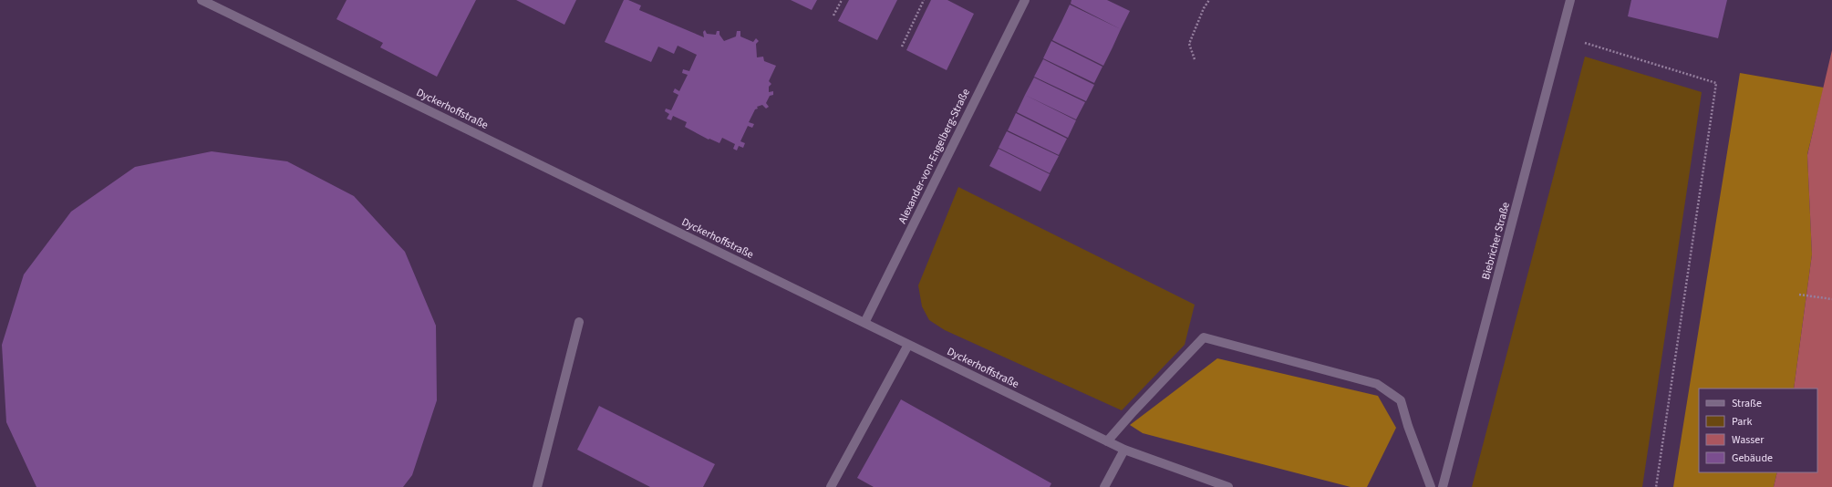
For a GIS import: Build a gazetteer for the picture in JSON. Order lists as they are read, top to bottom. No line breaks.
{"streets":{"street":["Dyckerhoffstraße","Alexander-von-Engelberg-Straße","Biebricher Straße"]},"crossings":[["Dyckerhoffstraße","Alexander-von-Engelberg-Straße"]],"legend":["Straße","Park","Wasser","Gebäude"]}
